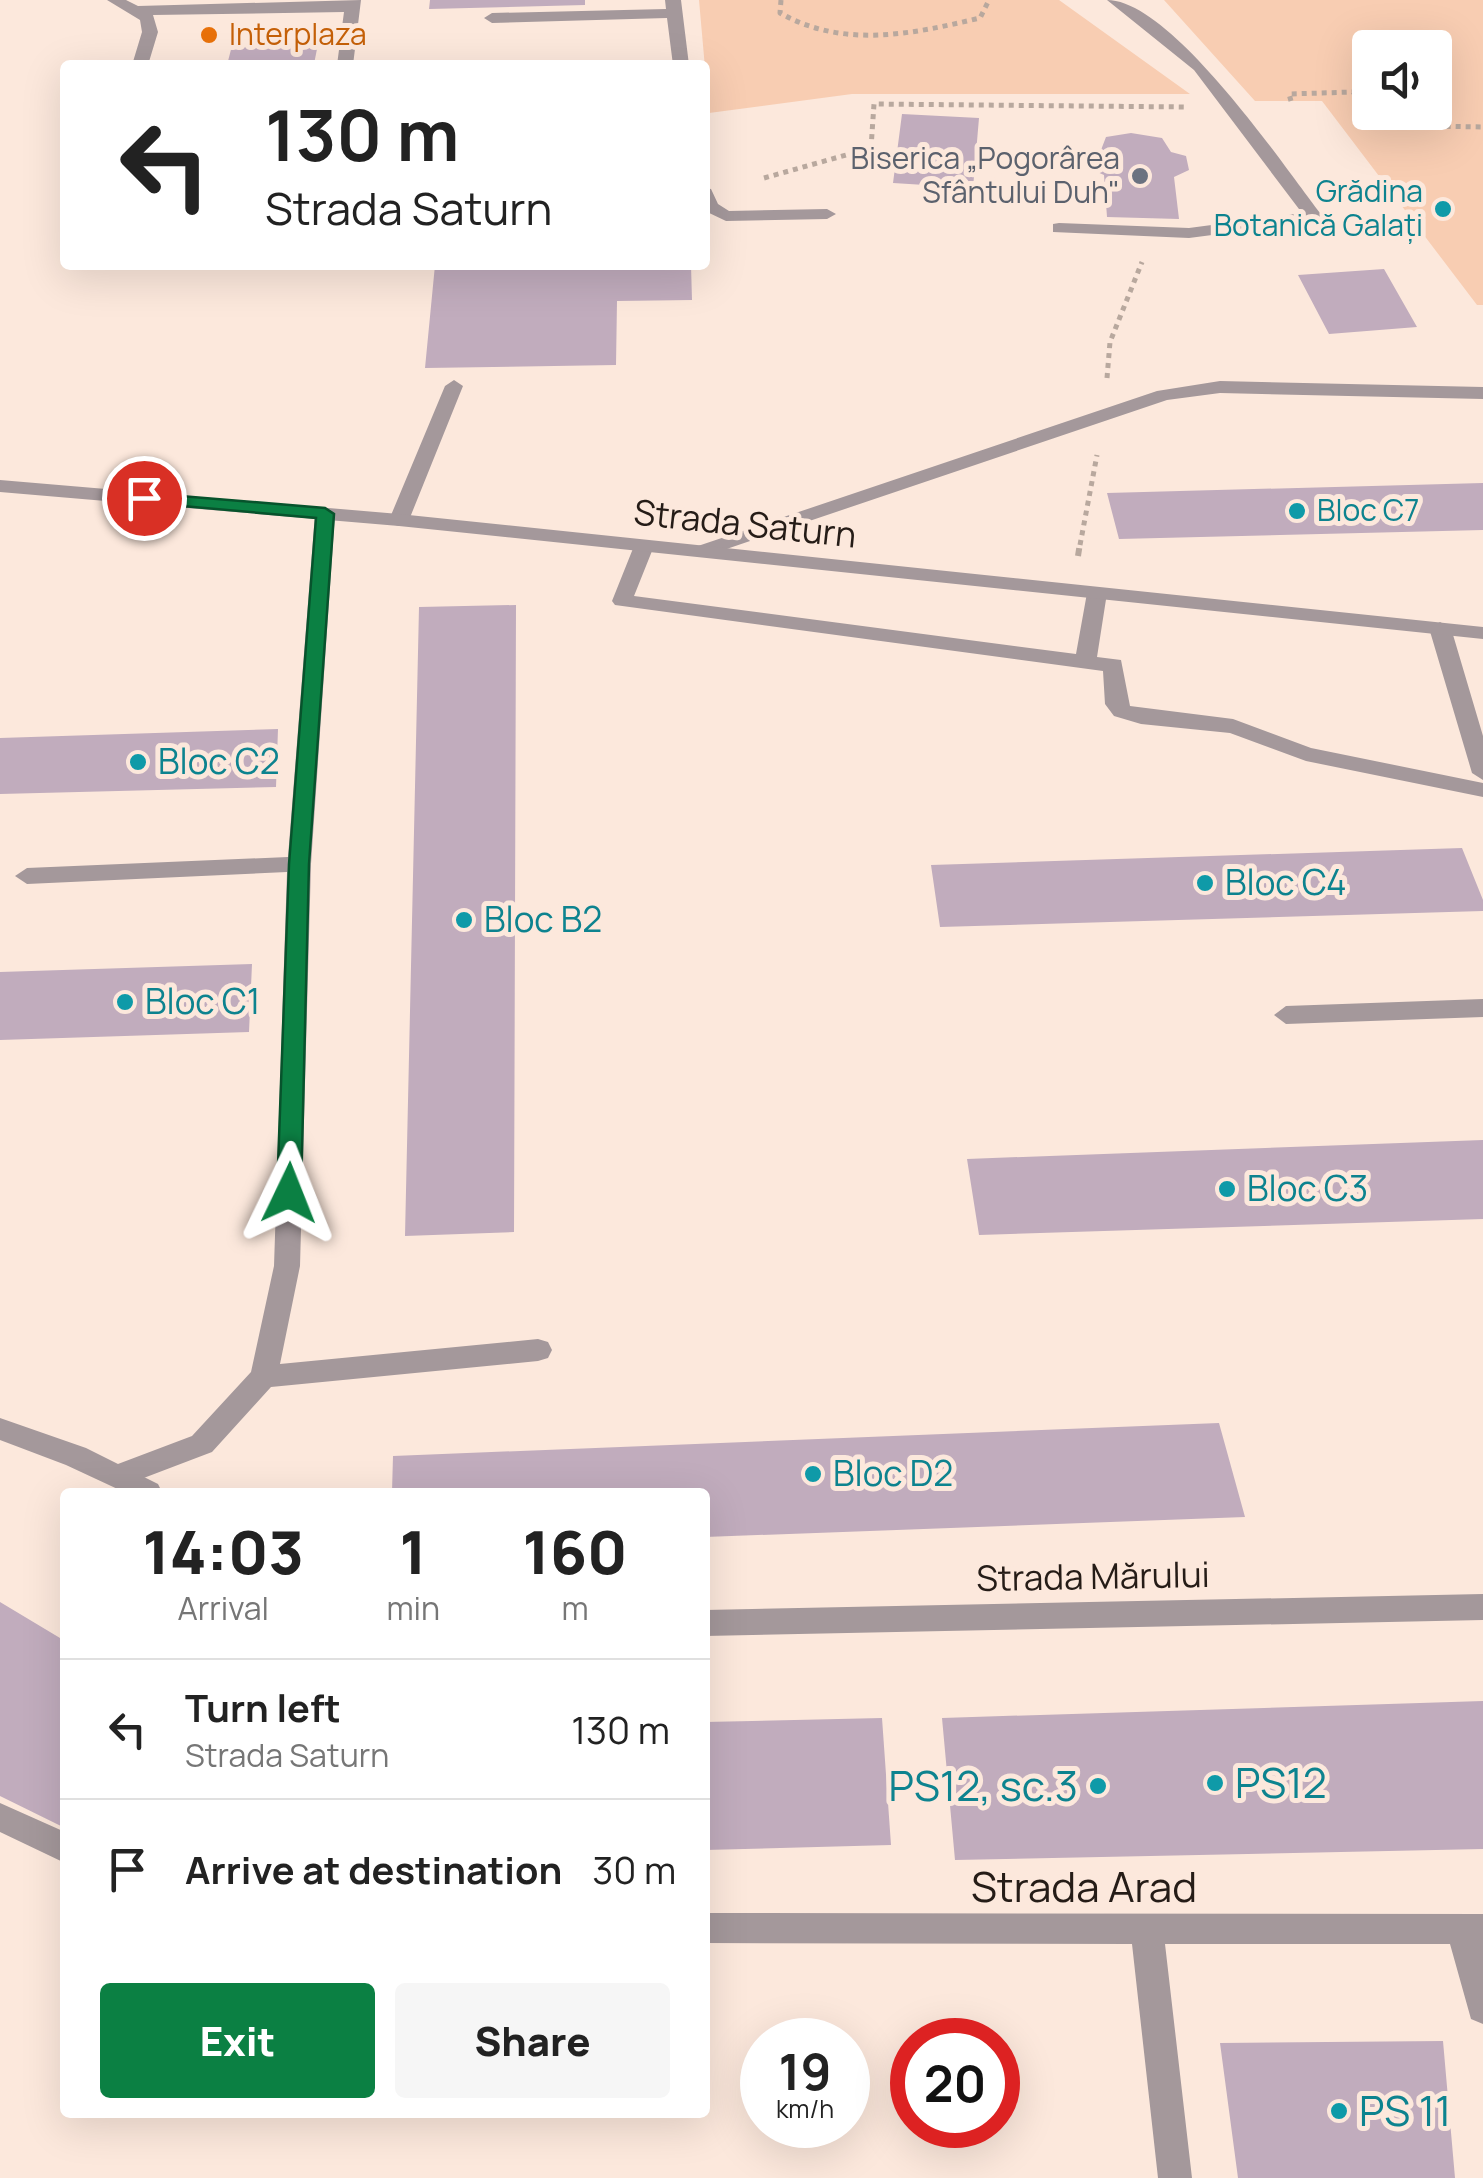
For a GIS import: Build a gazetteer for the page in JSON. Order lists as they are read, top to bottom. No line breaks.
{"streets":{"street":["Strada Saturn","Strada Mărului","Strada Arad"]},"places":["Interplaza","Biserica „Pogorârea Sfântului Duh\"","Grădina Botanică Galați","Bloc C7","Bloc C2","Bloc C4","Bloc B2","Bloc C1","Bloc C3","Bloc D2","PS12","PS12, sc.3","PS 11"],"page":{"turn":["130 m","Strada Saturn"],"eta":["14:03","Arrival","1","min","160","m"],"list":[{"name":"Turn left","note":"Strada Saturn","value":"130 m"},{"name":"Arrive at destination","value":"30 m"}],"buttons":["Exit","Share"],"speed":"19 km/h","limit":"20"}}
